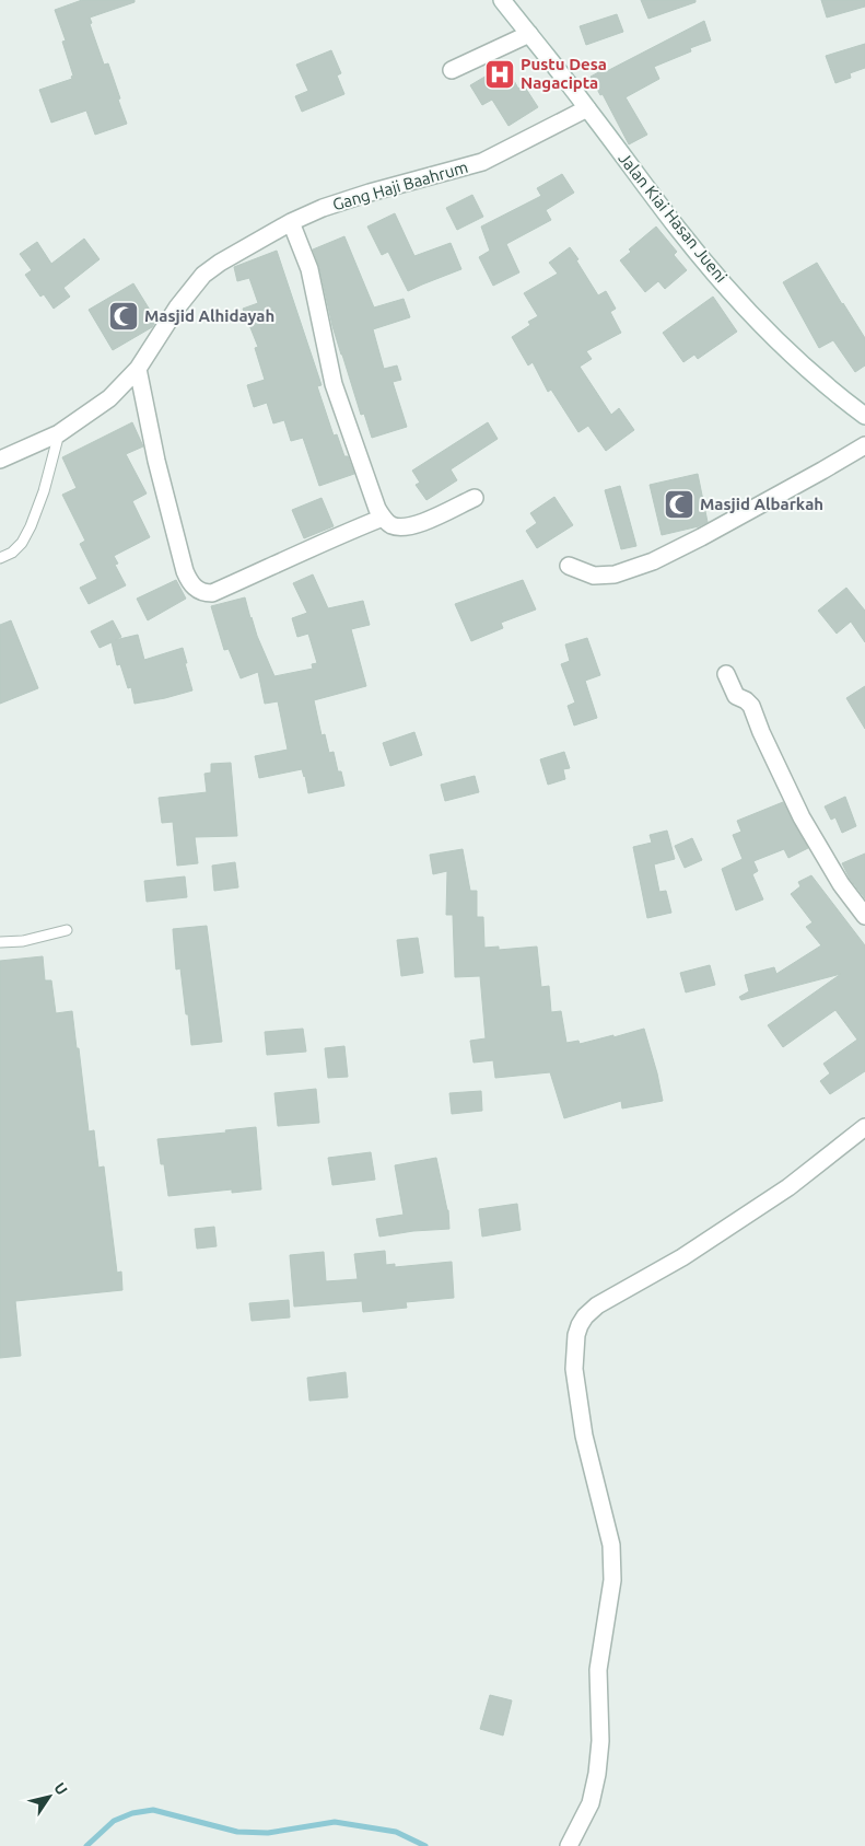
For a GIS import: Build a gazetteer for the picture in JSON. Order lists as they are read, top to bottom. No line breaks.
{"streets":{"street":["Gang Haji Baahrum","Jalan Kiai Hasan Jueni"]},"crossings":[["Gang Haji Baahrum","Jalan Kiai Hasan Jueni"]],"places":{"hospital":["Pustu Desa Nagacipta"],"mosque":["Masjid Alhidayah","Masjid Albarkah"]},"north":"top right"}
